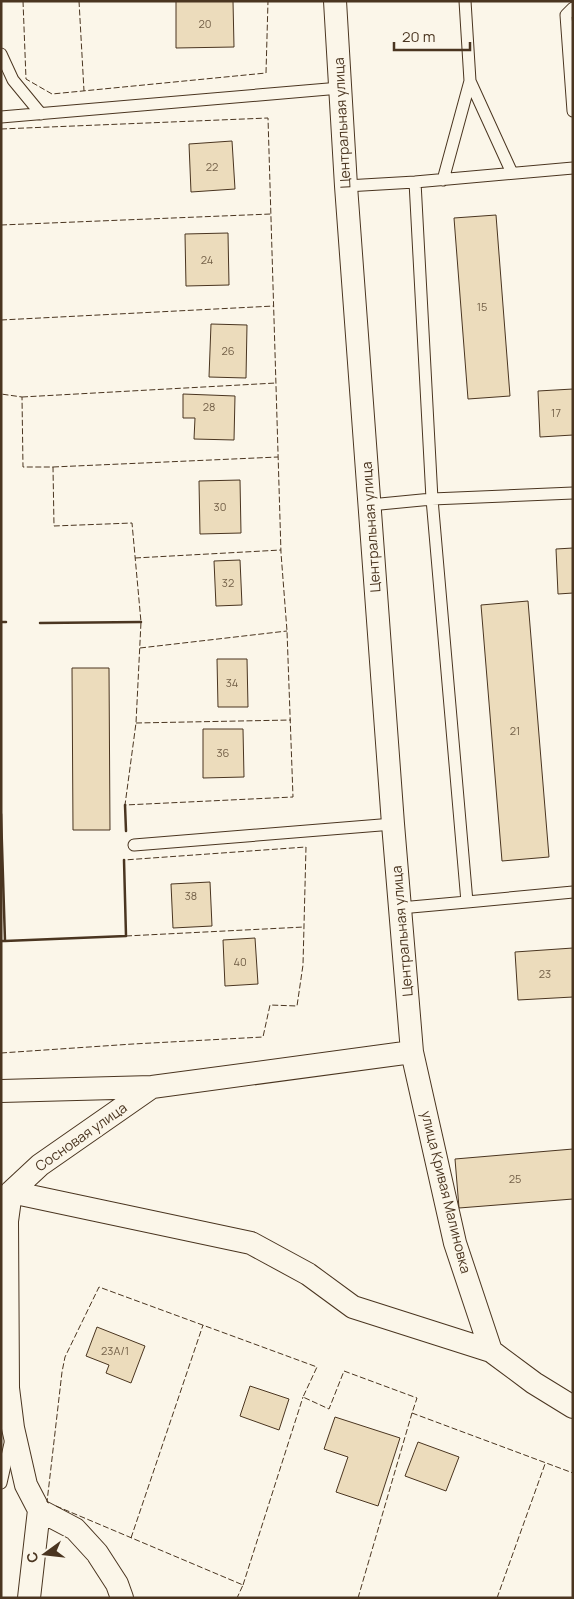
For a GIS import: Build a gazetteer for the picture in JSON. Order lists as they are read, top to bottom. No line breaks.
{"streets":{"street":["Центральная улица","Сосновая улица","улица Кривая Малиновка"]},"crossings":[["Центральная улица","улица Кривая Малиновка"]],"house_numbers":["20","22","24","15","26","28","17","30","32","34","21","36","38","40","23","25","23А/1"],"scale_bar":"20 m","north":"left"}
